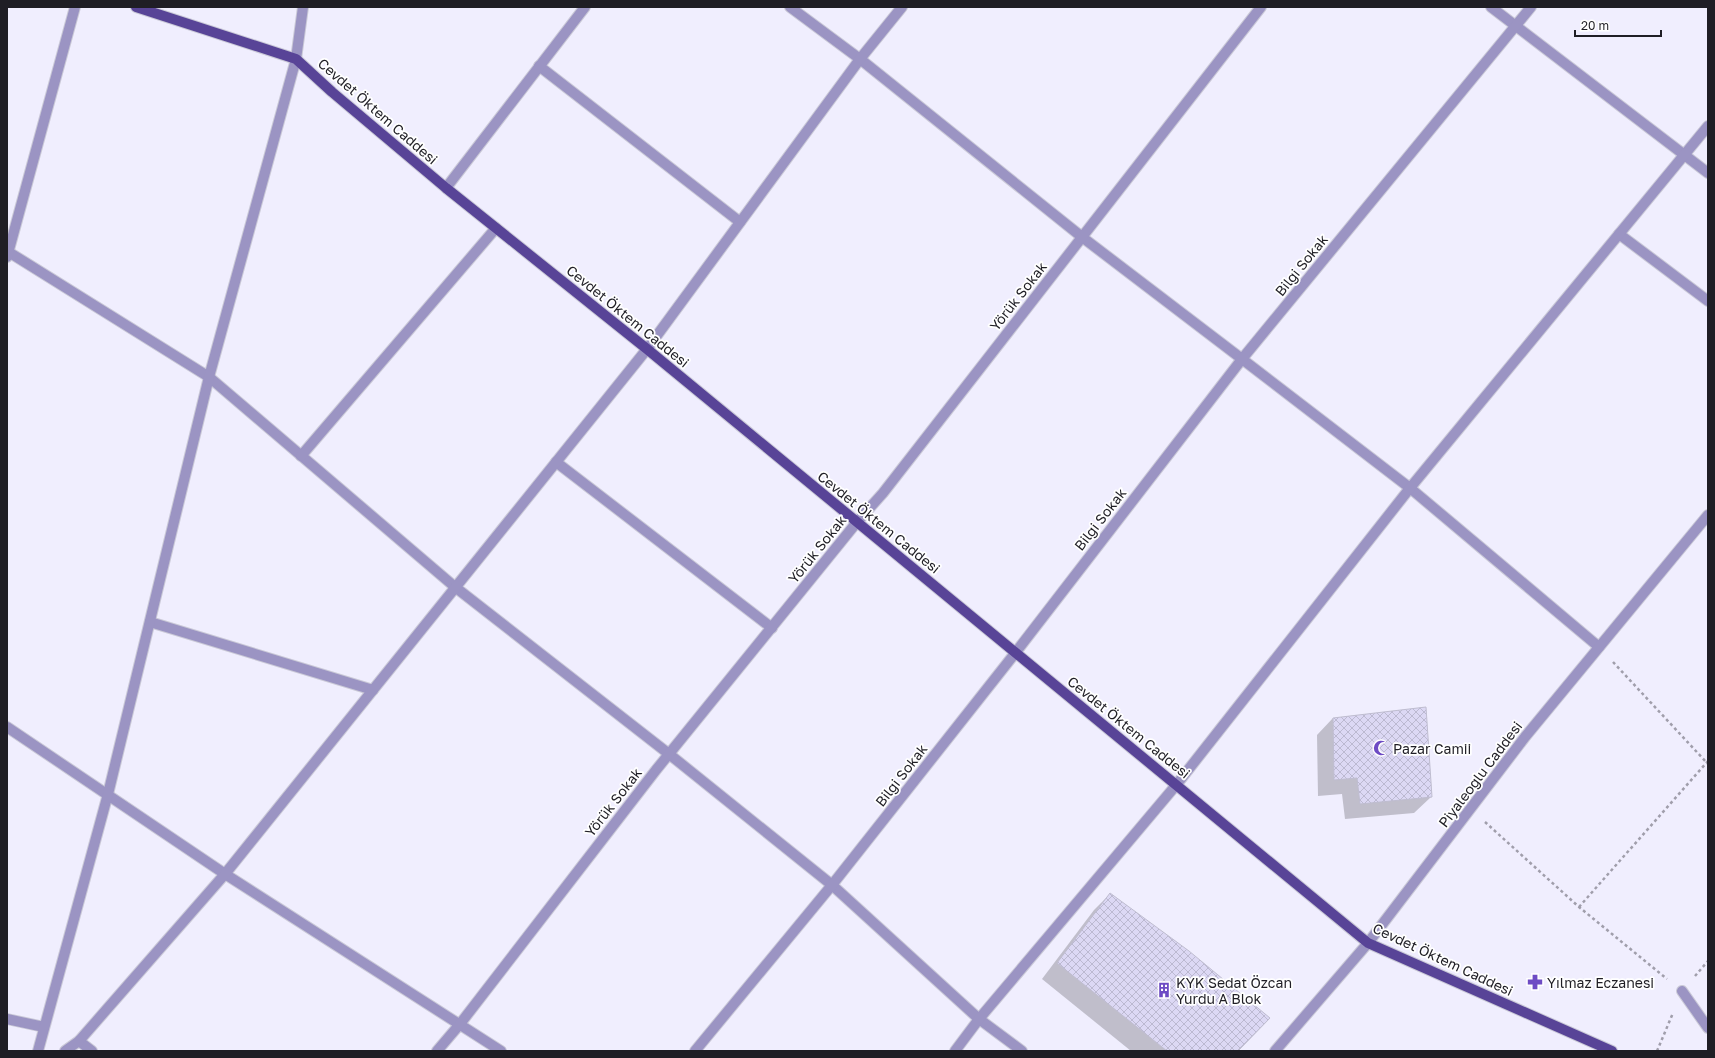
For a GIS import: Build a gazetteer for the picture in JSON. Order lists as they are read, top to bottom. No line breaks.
{"streets":{"main road":["Cevdet Öktem Caddesi"],"street":["Bilgi Sokak","Yörük Sokak","Piyaleoğlu Caddesi"]},"crossings":[["Cevdet Öktem Caddesi","Bilgi Sokak"],["Cevdet Öktem Caddesi","Yörük Sokak"],["Cevdet Öktem Caddesi","Piyaleoğlu Caddesi"]],"places":{"mosque":["Pazar Camii"],"pharmacy":["Yılmaz Eczanesi"],"building":["KYK Sedat Özcan Yurdu A Blok"]},"scale_bar":"20 m"}
